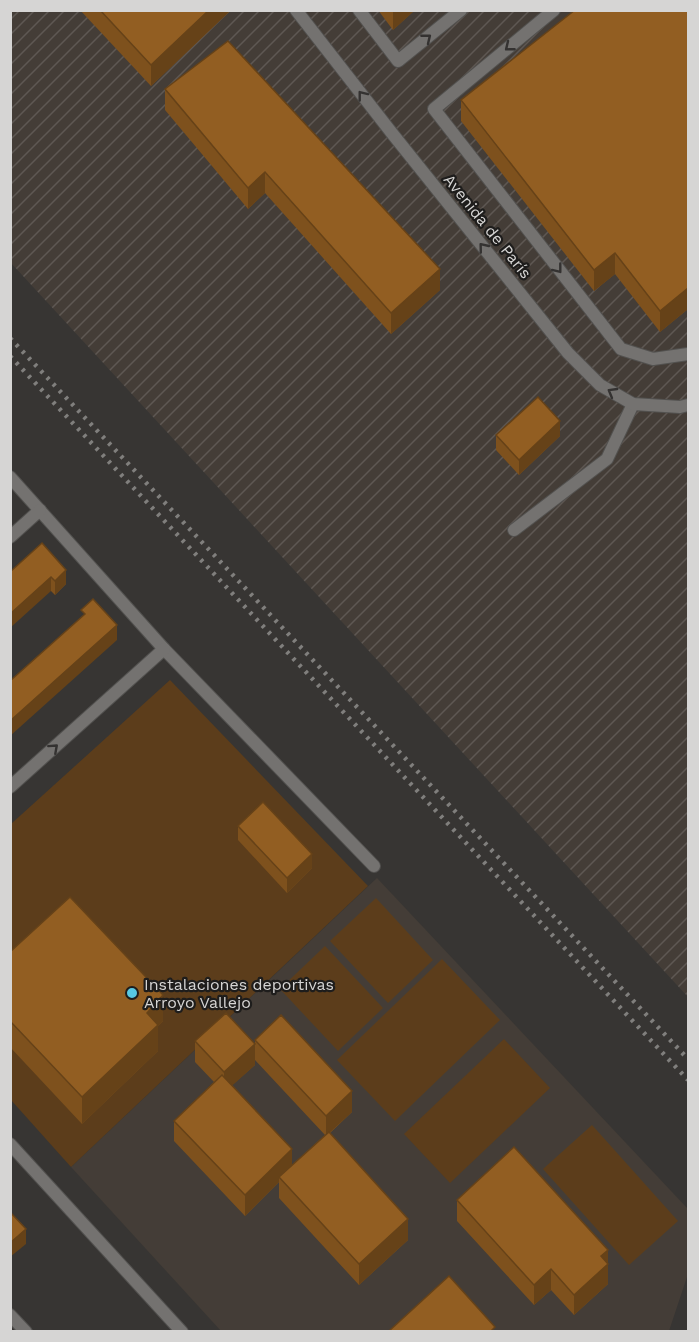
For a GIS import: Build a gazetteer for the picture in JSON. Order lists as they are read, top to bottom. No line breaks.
{"streets":{"street":["Avenida de París"]},"one_way":["Avenida de París"],"places":["Instalaciones deportivas Arroyo Vallejo"]}
